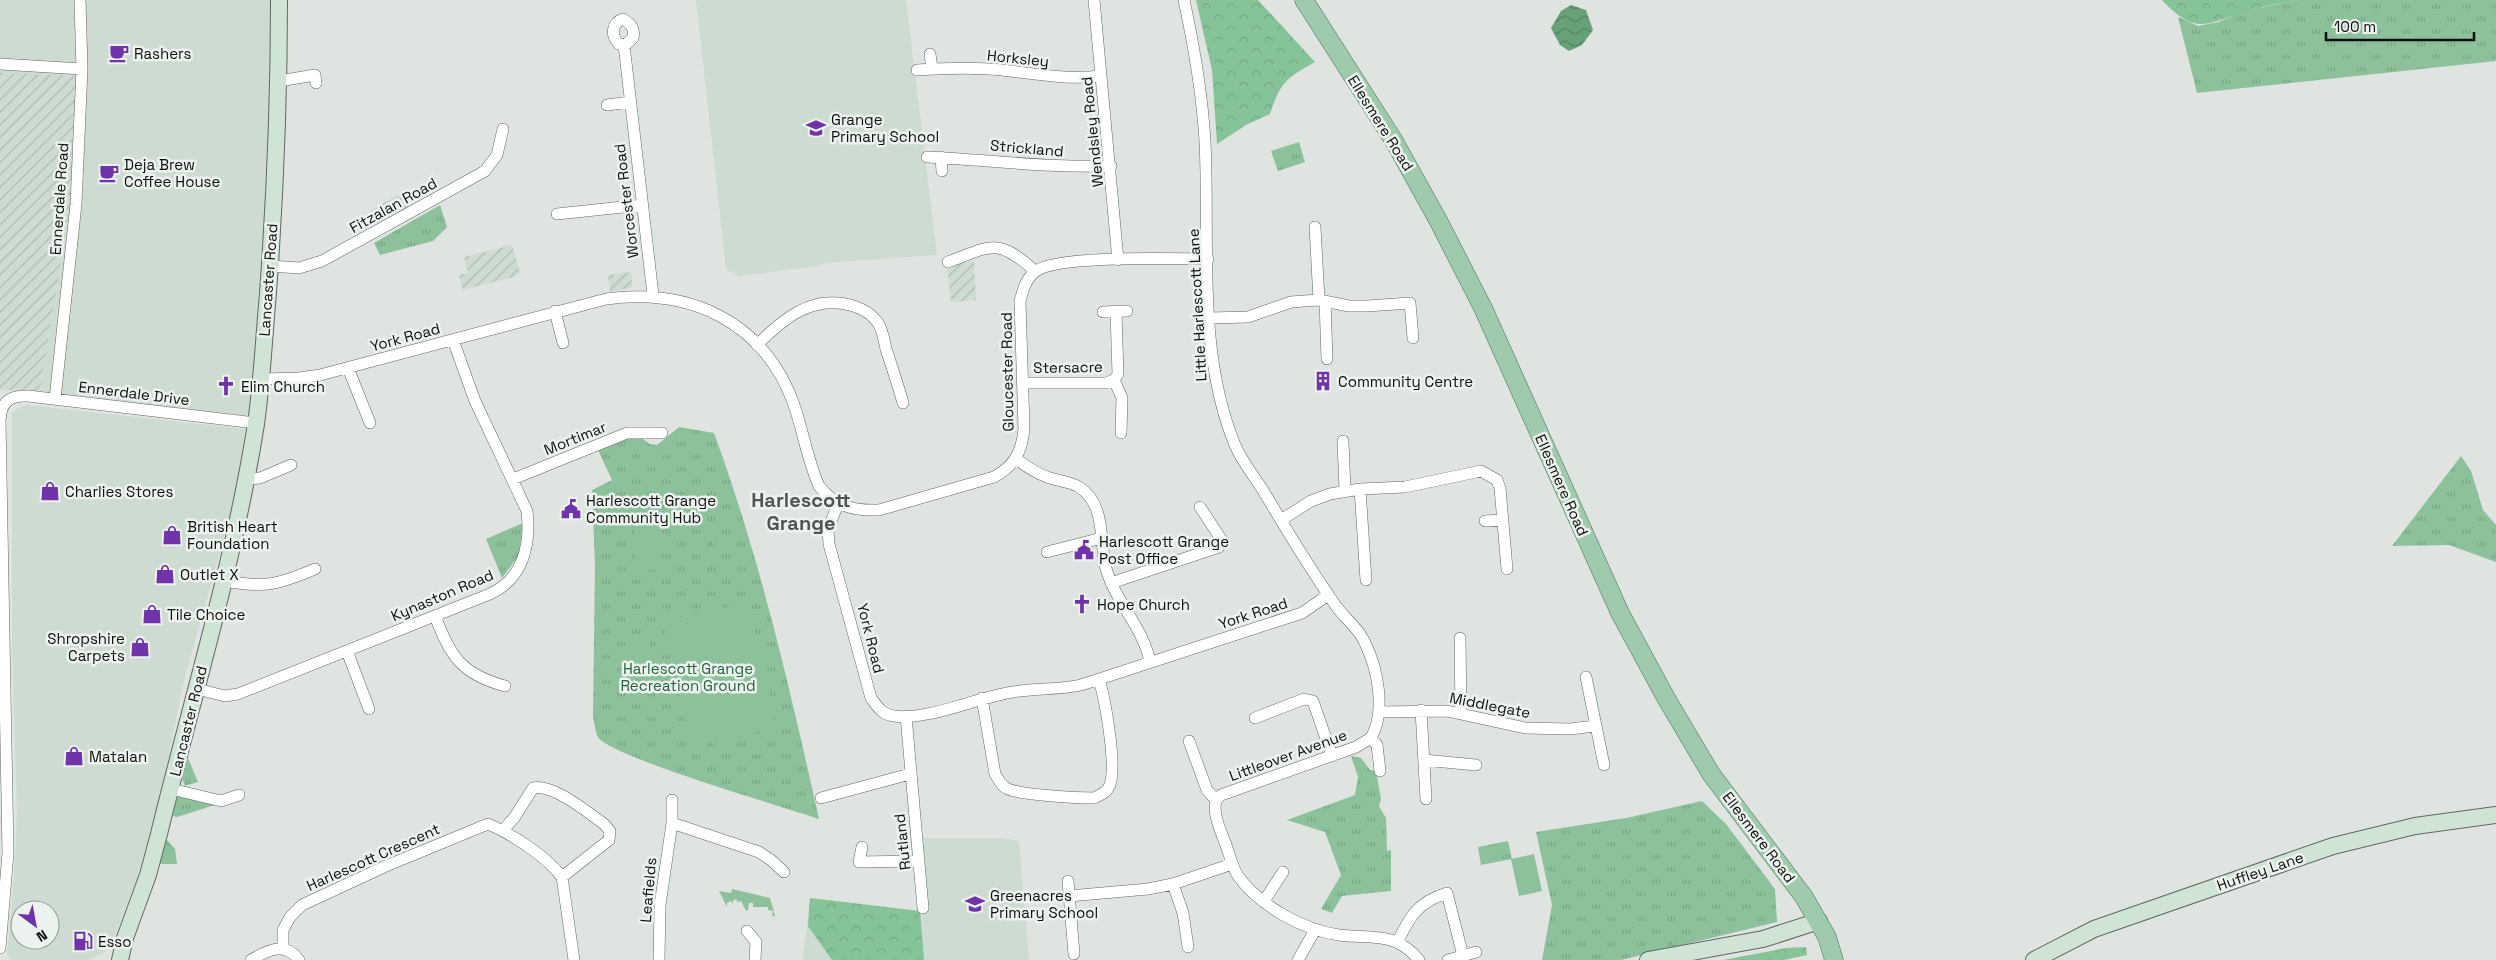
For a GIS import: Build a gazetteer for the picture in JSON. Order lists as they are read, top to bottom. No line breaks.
{"streets":{"main road":["Ellesmere Road"],"street":["Horksley","Wendsley Road","Strickland","Ennerdale Road","Worcester Road","Fitzalan Road","Lancaster Road","Little Harlescott Lane","York Road","Stersacre","Gloucester Road","Ennerdale Drive","Mortimar","Kynaston Road","Middlegate","Littleover Avenue","Rutland","Harlescott Crescent","Huffley Lane","Leafields"]},"crossings":[["Horksley","Wendsley Road"],["Wendsley Road","Strickland"],["Ennerdale Road","Ennerdale Drive"],["Worcester Road","York Road"],["Fitzalan Road","Lancaster Road"],["Lancaster Road","York Road"],["Lancaster Road","Ennerdale Drive"],["Lancaster Road","Kynaston Road"],["Little Harlescott Lane","York Road"],["Little Harlescott Lane","Middlegate"],["Little Harlescott Lane","Littleover Avenue"],["York Road","Kynaston Road"],["York Road","Rutland"],["Stersacre","Gloucester Road"],["Mortimar","Kynaston Road"]],"districts":["Harlescott Grange"],"parks":["Harlescott Grange Recreation Ground"],"places":{"cafe":["Rashers","Deja Brew Coffee House"],"school or university":["Grange Primary School","Greenacres Primary School"],"building":["Community Centre"],"church":["Elim Church","Hope Church"],"shop":["Charlies Stores","British Heart Foundation","Outlet X","Tile Choice","Shropshire Carpets","Matalan"],"public building":["Harlescott Grange Community Hub","Harlescott Grange Post Office"],"fuel station":["Esso"]},"scale_bar":"100 m","north":"bottom right"}
